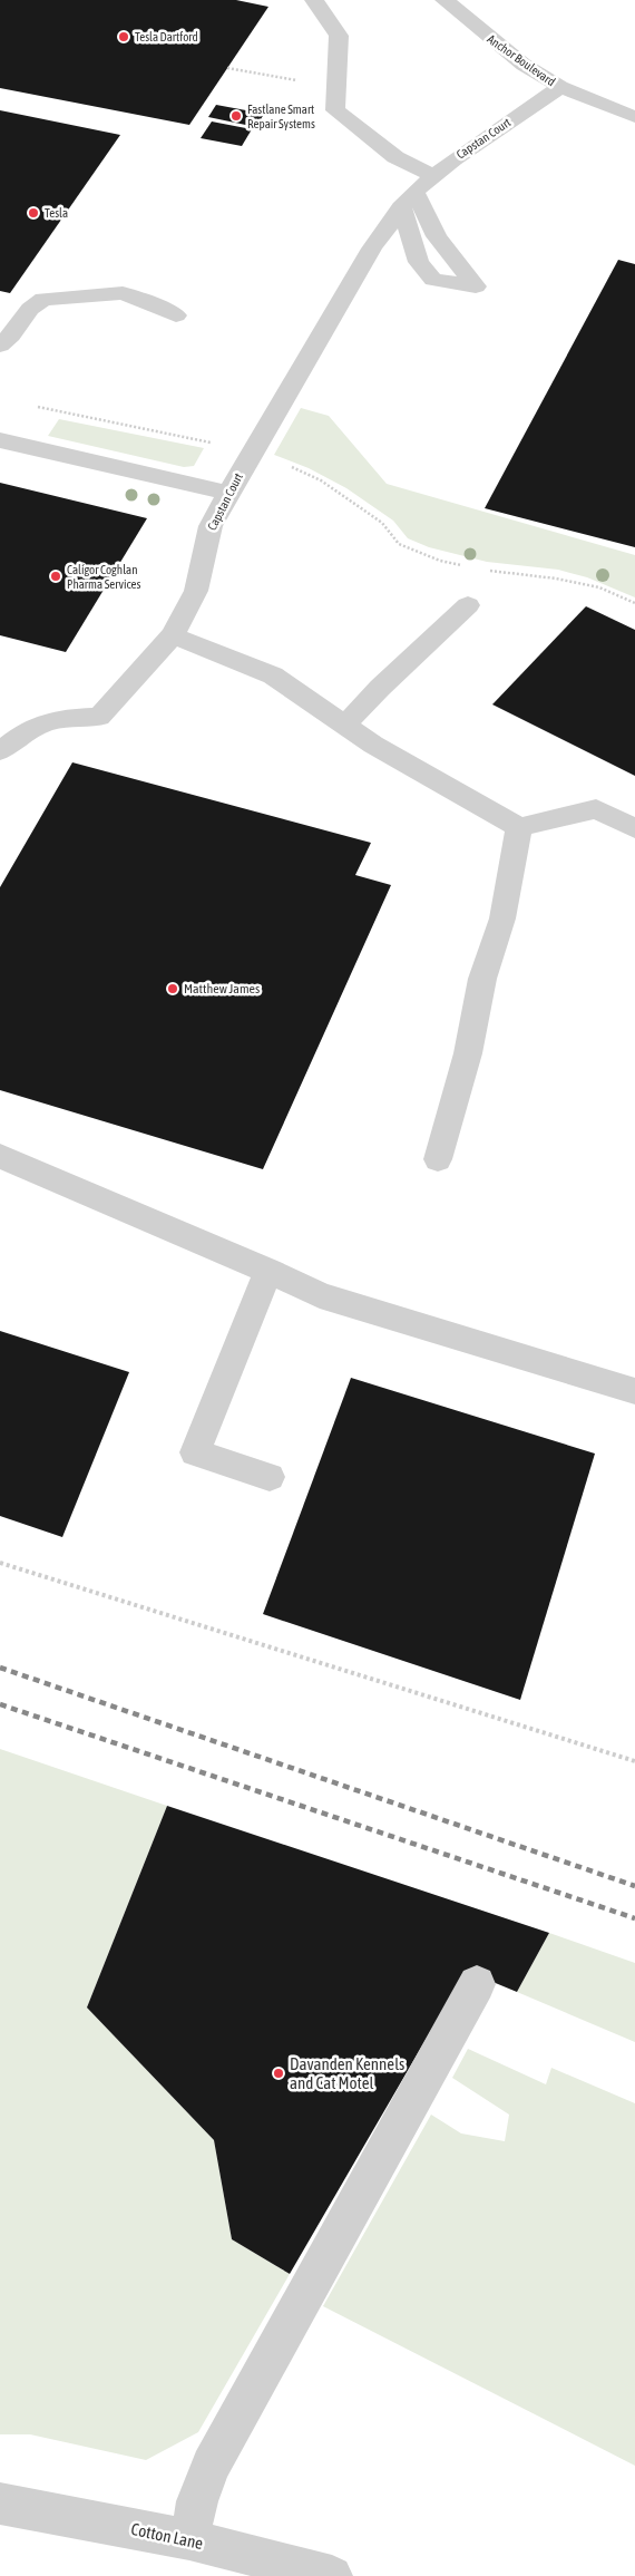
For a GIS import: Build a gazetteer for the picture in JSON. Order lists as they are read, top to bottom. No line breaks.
{"streets":{"street":["Anchor Boulevard","Capstan Court","Cotton Lane"]},"crossings":[["Anchor Boulevard","Capstan Court"]],"places":["Tesla Dartford","Fastlane Smart Repair Systems","Tesla","Caligor Coghlan Pharma Services","Matthew James","Davanden Kennels and Cat Motel"]}
